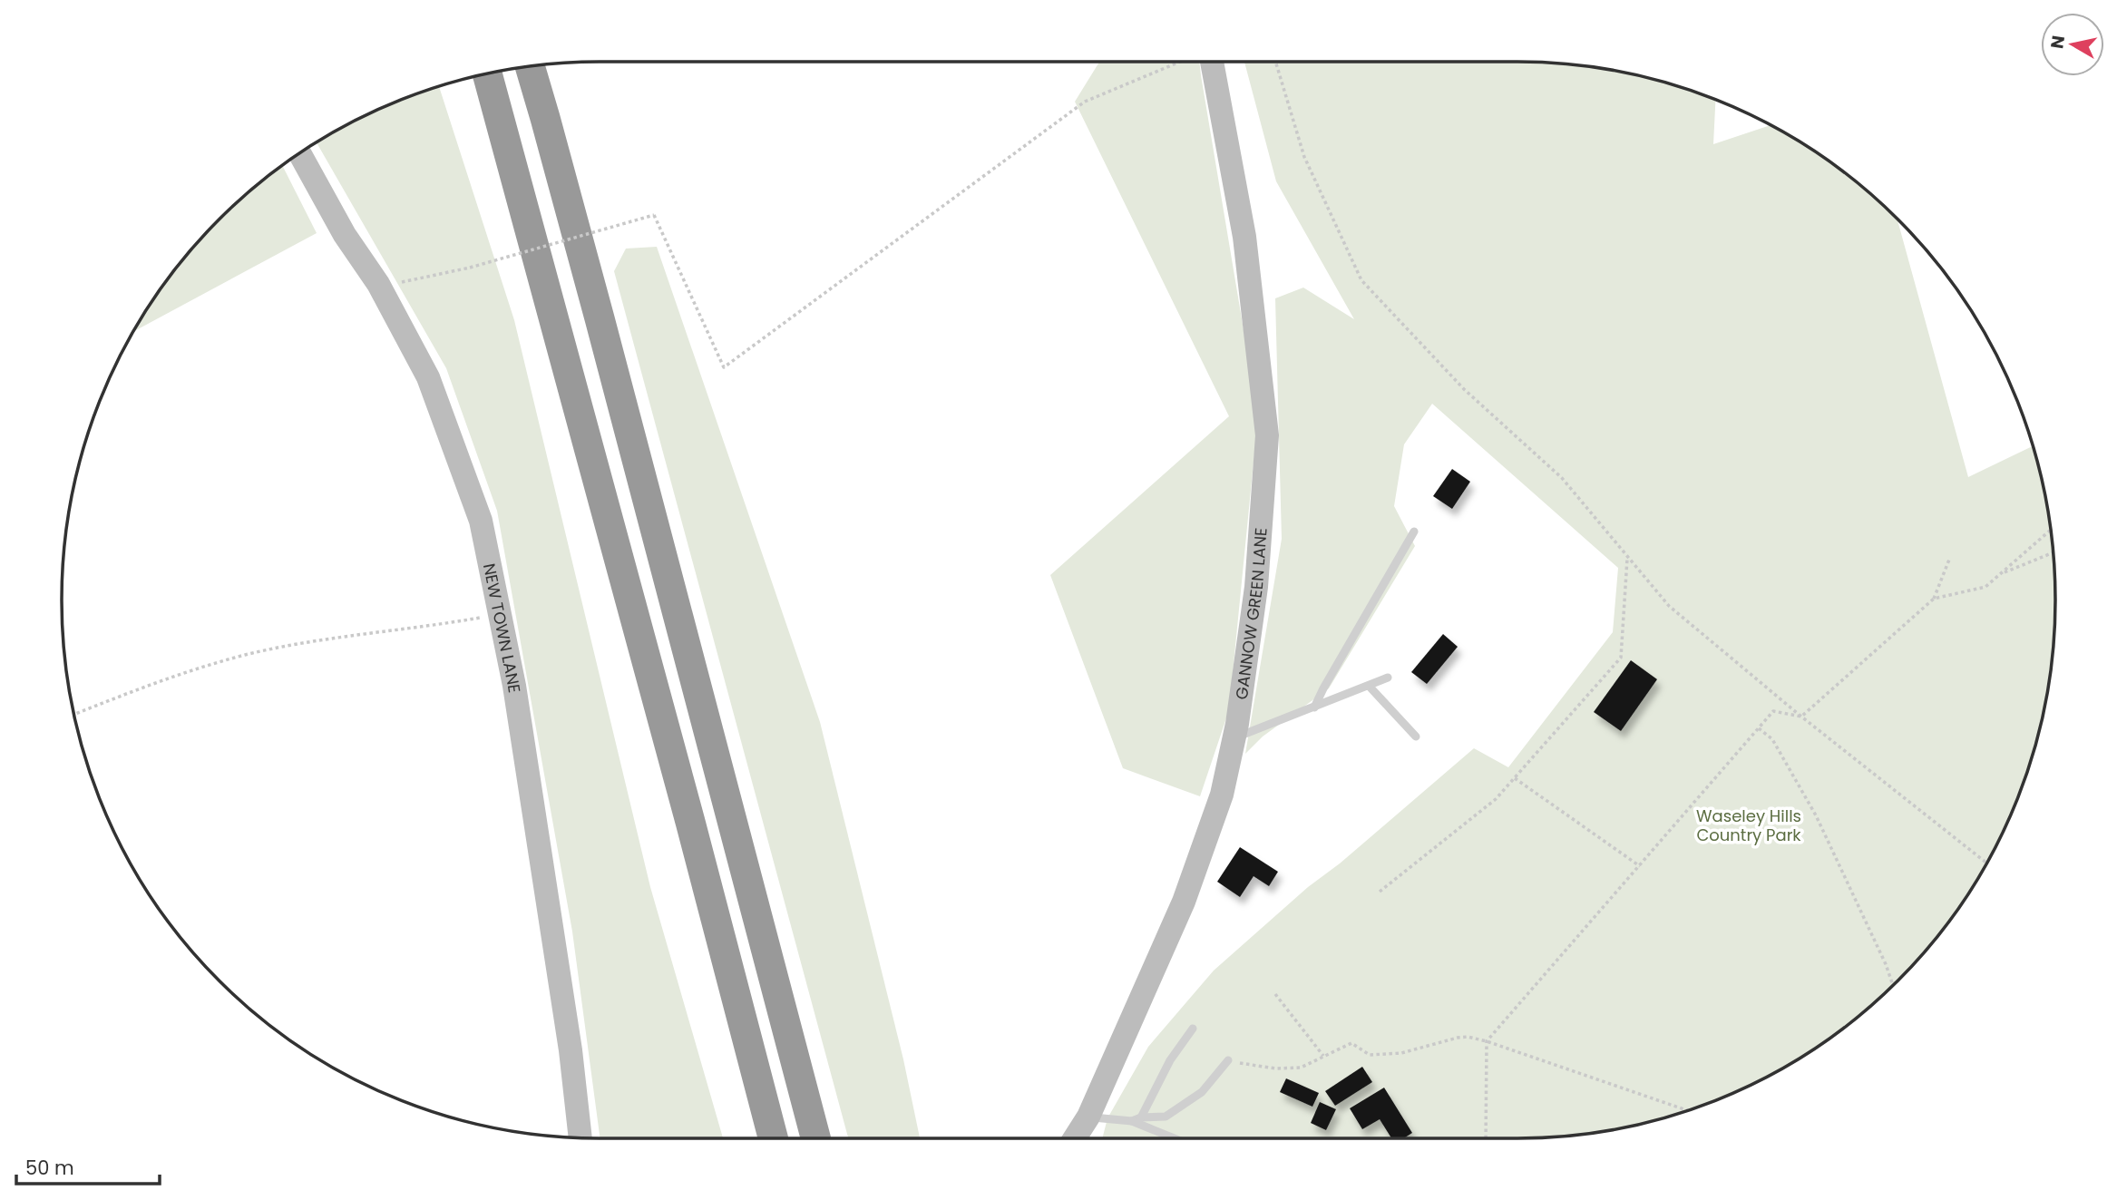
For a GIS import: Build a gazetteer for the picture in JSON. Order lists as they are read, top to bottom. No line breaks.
{"streets":{"street":["GANNOW GREEN LANE","NEW TOWN LANE"]},"parks":["Waseley Hills Country Park"],"scale_bar":"50 m","north":"left"}
